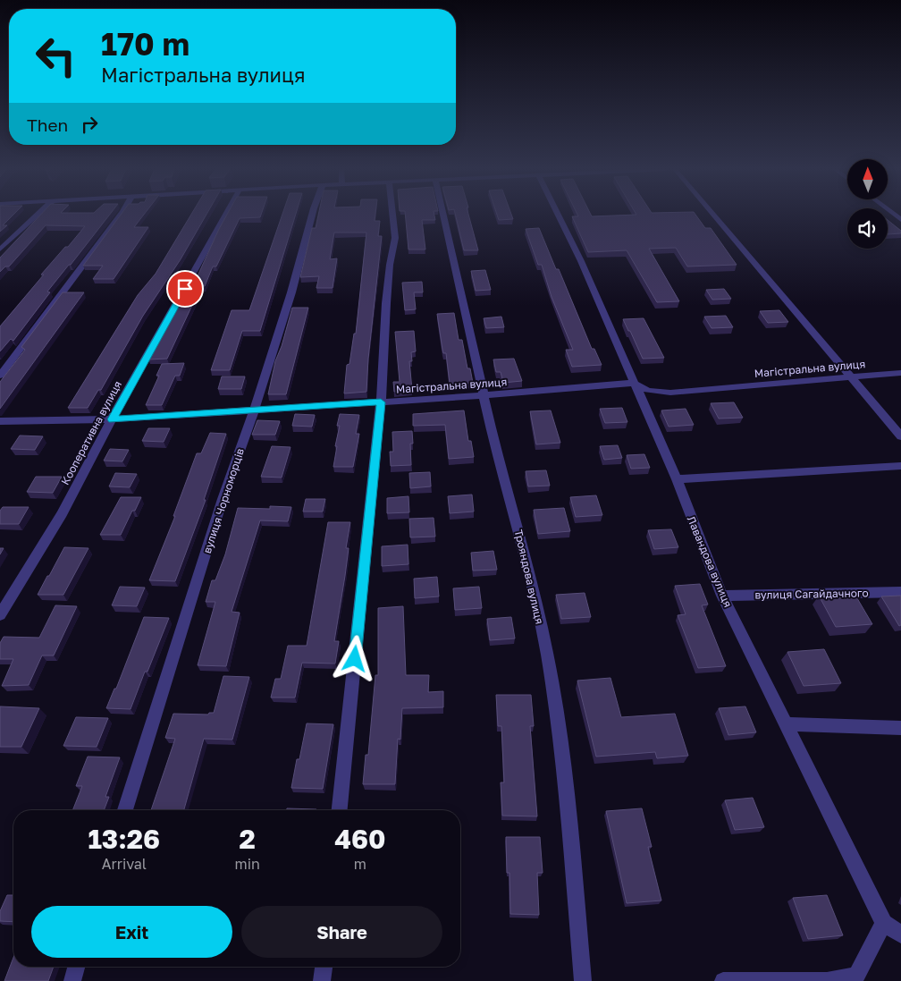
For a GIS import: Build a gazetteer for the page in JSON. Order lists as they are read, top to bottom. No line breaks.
{"streets":{"street":["Магістральна вулиця","Кооперативна вулиця","вулиця Чорноморців","Лавандова вулиця","Трояндова вулиця","вулиця Сагайдачного"]},"crossings":[["Магістральна вулиця","Кооперативна вулиця"],["Магістральна вулиця","вулиця Чорноморців"],["Магістральна вулиця","Лавандова вулиця"],["Магістральна вулиця","Трояндова вулиця"],["Лавандова вулиця","вулиця Сагайдачного"]],"north":"top","page":{"turn":["170 m","Магістральна вулиця"],"then":"Then","eta":["13:26","Arrival","2","min","460","m"],"buttons":["Exit","Share"]}}
